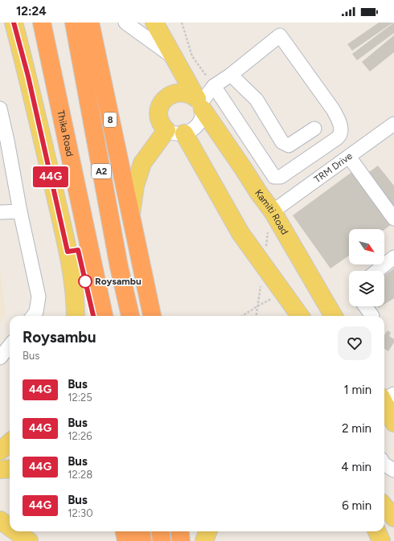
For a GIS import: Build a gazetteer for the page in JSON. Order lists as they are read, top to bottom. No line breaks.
{"streets":{"highway":["8","Thika Road","A2"],"main road":["Kamiti Road"],"street":["TRM Drive"]},"crossings":[["TRM Drive","Kamiti Road"]],"places":["Roysambu"],"lines":["bus line 44G"],"north":"bottom right","page":{"status":"12:24","on_map":"44G","heading":["Roysambu","Bus"],"list":[{"mark":"44G","name":"Bus","note":"12:25","value":"1 min"},{"mark":"44G","name":"Bus","note":"12:26","value":"2 min"},{"mark":"44G","name":"Bus","note":"12:28","value":"4 min"},{"mark":"44G","name":"Bus","note":"12:30","value":"6 min"}]}}
